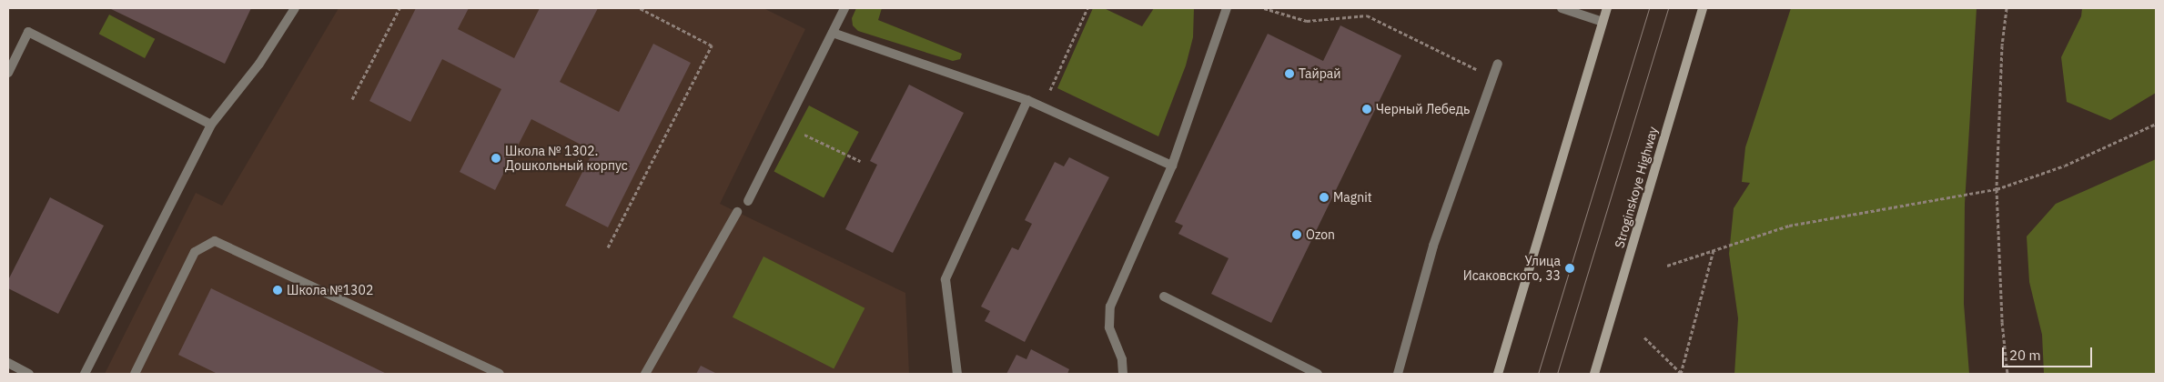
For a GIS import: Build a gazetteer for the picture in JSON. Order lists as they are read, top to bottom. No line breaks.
{"streets":{"main road":["Stroginskoye Highway"]},"places":["Тайрай","Черный Лебедь","Школа № 1302. Дошкольный корпус","Magnit","Ozon","Улица Исаковского, 33","Школа №1302"],"scale_bar":"20 m"}
